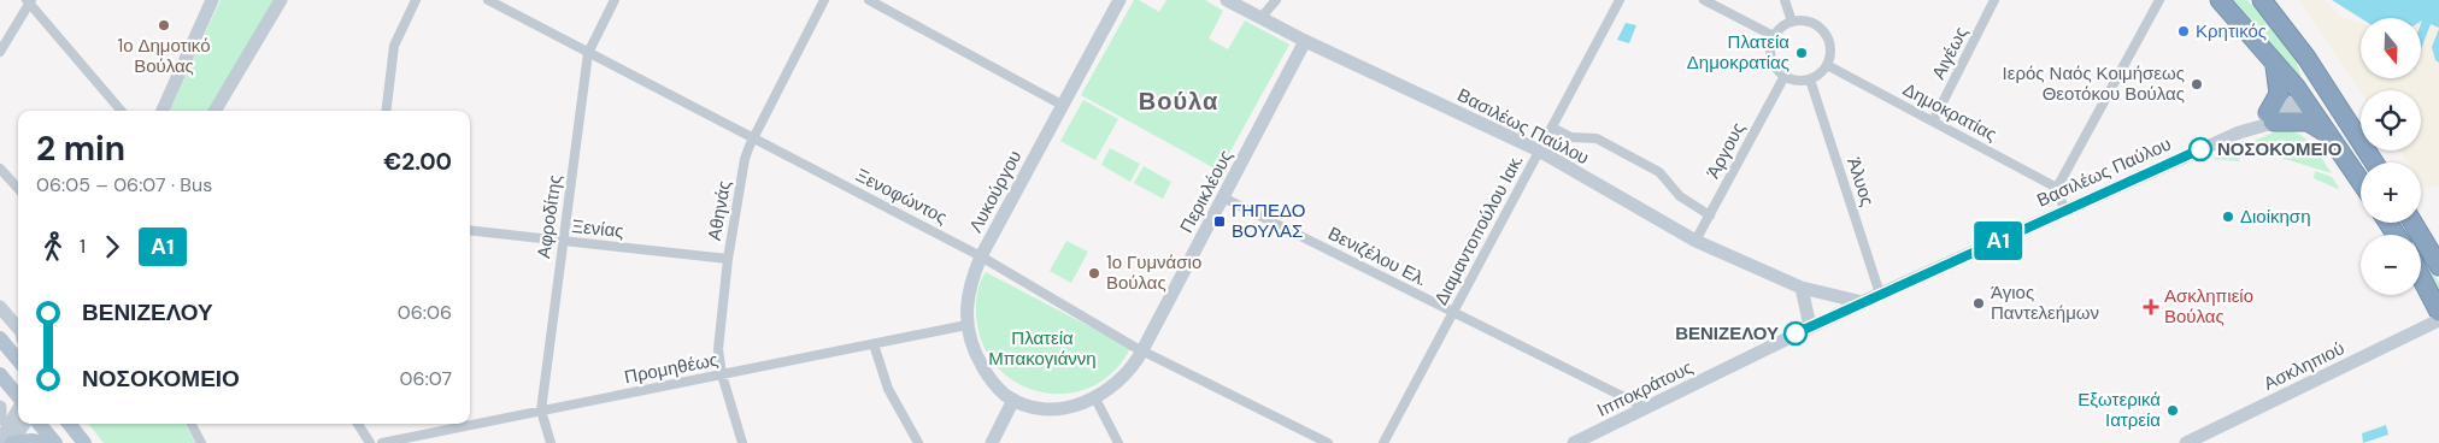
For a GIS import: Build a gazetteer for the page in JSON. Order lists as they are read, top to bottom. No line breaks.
{"streets":{"street":["Αιγέως","Δημοκρατίας","Βασιλέως Παύλου","Άργους","Άλυος","Λυκούργου","Περικλέους","Ξενοφώντος","Αθηνάς","Αφροδίτης","Ξενίας","Διαμαντοπούλου Ιακ.","Βενιζέλου Ελ.","Ασκληπιού","Προμηθέως","Ιπποκράτους"]},"crossings":[["Αιγέως","Δημοκρατίας"],["Δημοκρατίας","Άργους"],["Δημοκρατίας","Άλυος"],["Βασιλέως Παύλου","Άργους"],["Βασιλέως Παύλου","Άλυος"],["Βασιλέως Παύλου","Περικλέους"],["Βασιλέως Παύλου","Διαμαντοπούλου Ιακ."],["Βασιλέως Παύλου","Ιπποκράτους"],["Άργους","Άλυος"],["Λυκούργου","Περικλέους"],["Λυκούργου","Ξενοφώντος"],["Λυκούργου","Προμηθέως"],["Περικλέους","Ξενοφώντος"],["Περικλέους","Βενιζέλου Ελ."],["Ξενοφώντος","Αθηνάς"],["Ξενοφώντος","Αφροδίτης"],["Αθηνάς","Ξενίας"],["Αθηνάς","Προμηθέως"],["Αφροδίτης","Ξενίας"],["Αφροδίτης","Προμηθέως"],["Διαμαντοπούλου Ιακ.","Βενιζέλου Ελ."],["Βενιζέλου Ελ.","Ιπποκράτους"]],"districts":["Βούλα"],"parks":["Πλατεία Μπακογιάννη"],"places":{"other":["1ο Δημοτικό Βούλας","Κρητικός","Πλατεία Δημοκρατίας","Ιερός Ναός Κοιμήσεως Θεοτόκου Βούλας","ΝΟΣΟΚΟΜΕΙΟ","Διοίκηση","1ο Γυμνάσιο Βούλας","Άγιος Παντελεήμων","ΒΕΝΙΖΕΛΟΥ","Εξωτερικά Ιατρεία"],"transit":["ΓΗΠΕΔΟ ΒΟΥΛΑΣ"],"health":["Ασκληπιείο Βούλας"]},"lines":["bus line Α1"],"north":"bottom","page":{"on_map":"Α1","map_buttons":["+","−"],"heading":["2 min","06:05 – 06:07 · Bus","€2.00"],"legs":["1","Α1"],"list":[{"name":"ΒΕΝΙΖΕΛΟΥ","value":"06:06"},{"name":"ΝΟΣΟΚΟΜΕΙΟ","value":"06:07"}]}}
